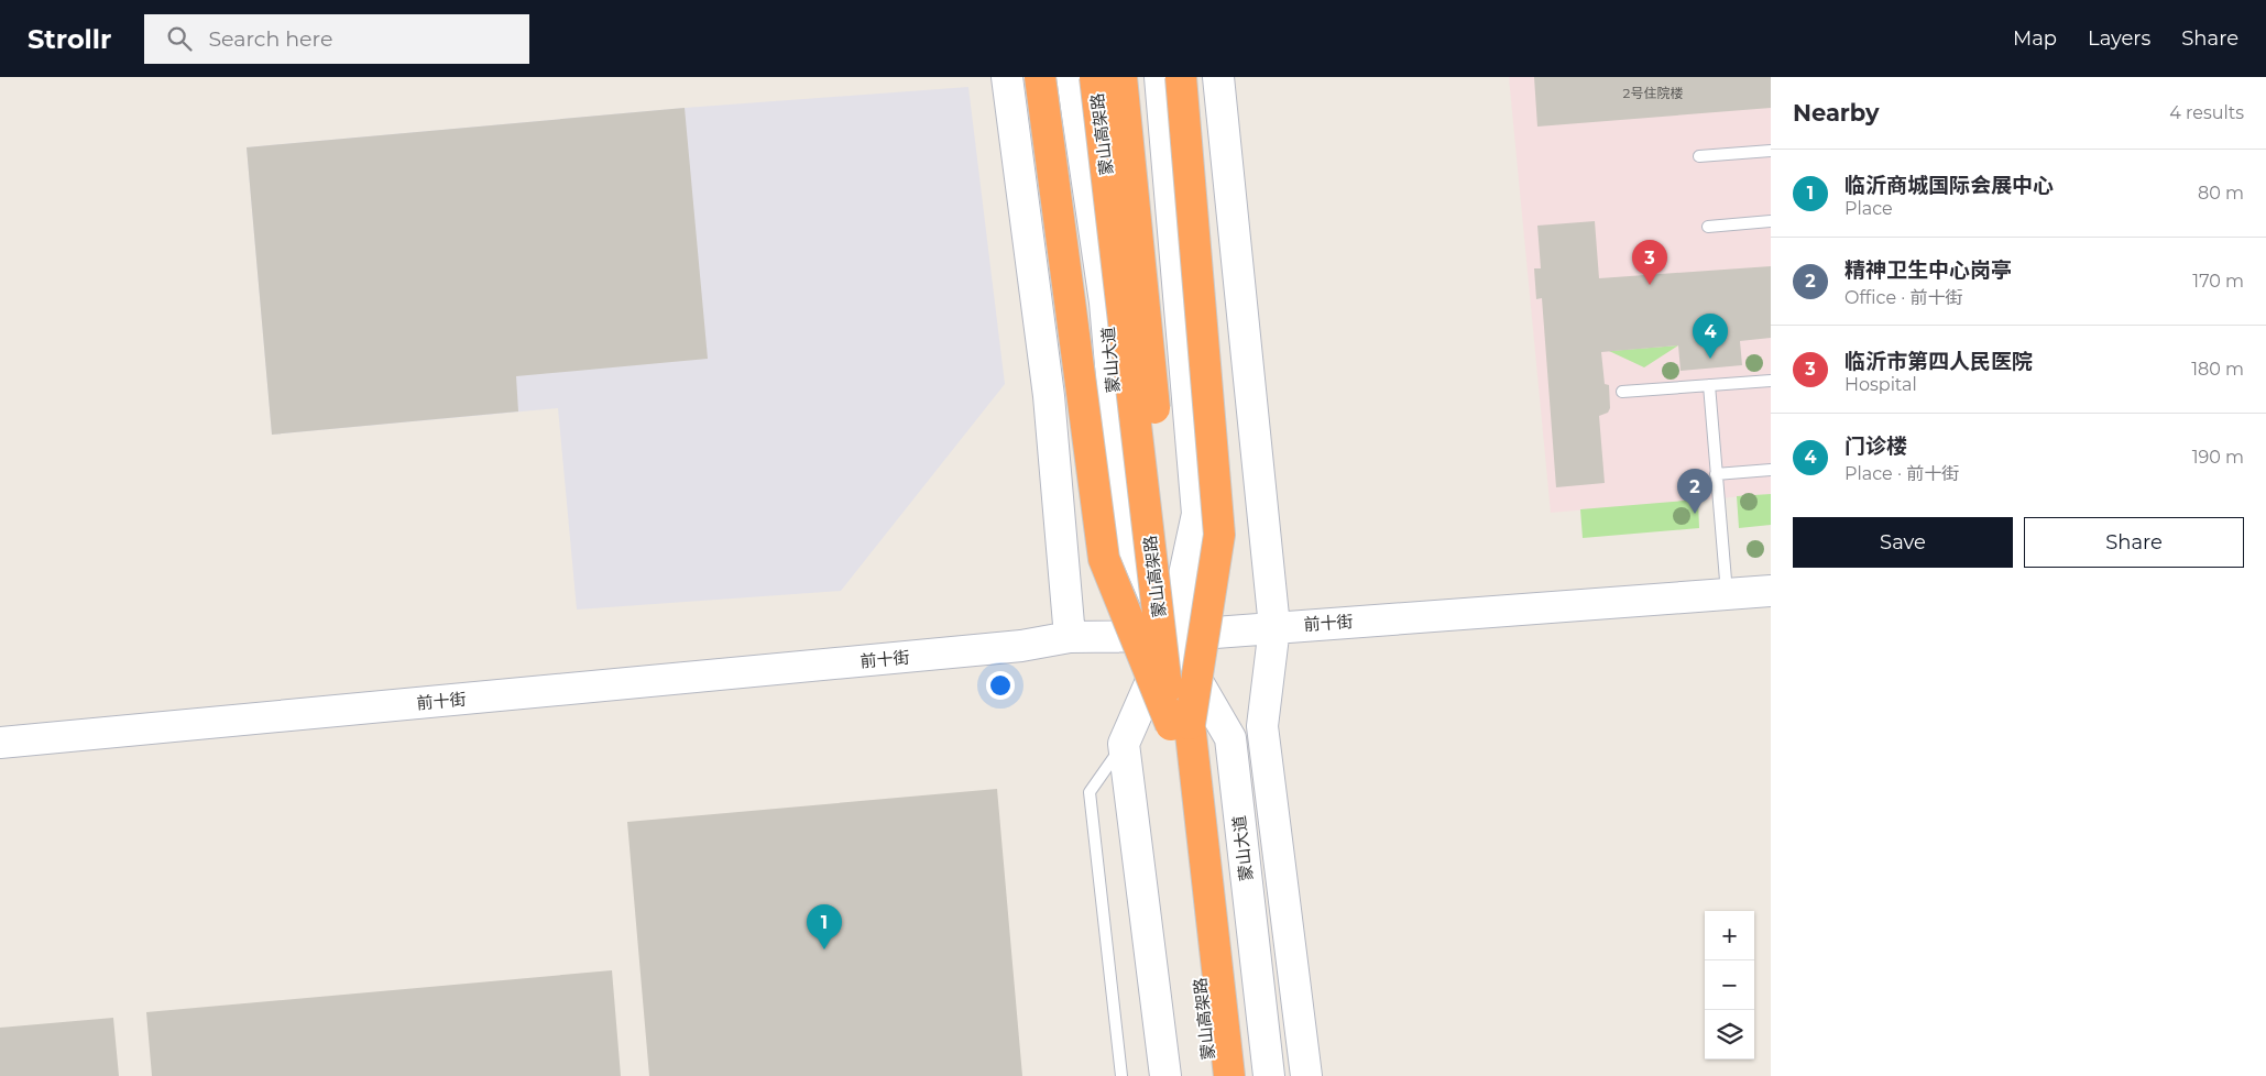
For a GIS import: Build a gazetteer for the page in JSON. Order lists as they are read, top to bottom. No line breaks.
{"streets":{"highway":["蒙山高架路"],"main road":["蒙山大道","前十街"]},"crossings":[["蒙山大道","前十街"]],"house_numbers":["2号住院楼"],"page":{"header":"Strollr","search":"Search here","nav":["Map","Layers","Share"],"heading":["Nearby","4 results"],"list":[{"mark":"1","name":"临沂商城国际会展中心","note":"Place","value":"80 m"},{"mark":"2","name":"精神卫生中心岗亭","note":"Office · 前十街","value":"170 m"},{"mark":"3","name":"临沂市第四人民医院","note":"Hospital","value":"180 m"},{"mark":"4","name":"门诊楼","note":"Place · 前十街","value":"190 m"}],"pins":["3","4","2","1"],"buttons":["Save","Share"],"map_buttons":["+","−"]}}
